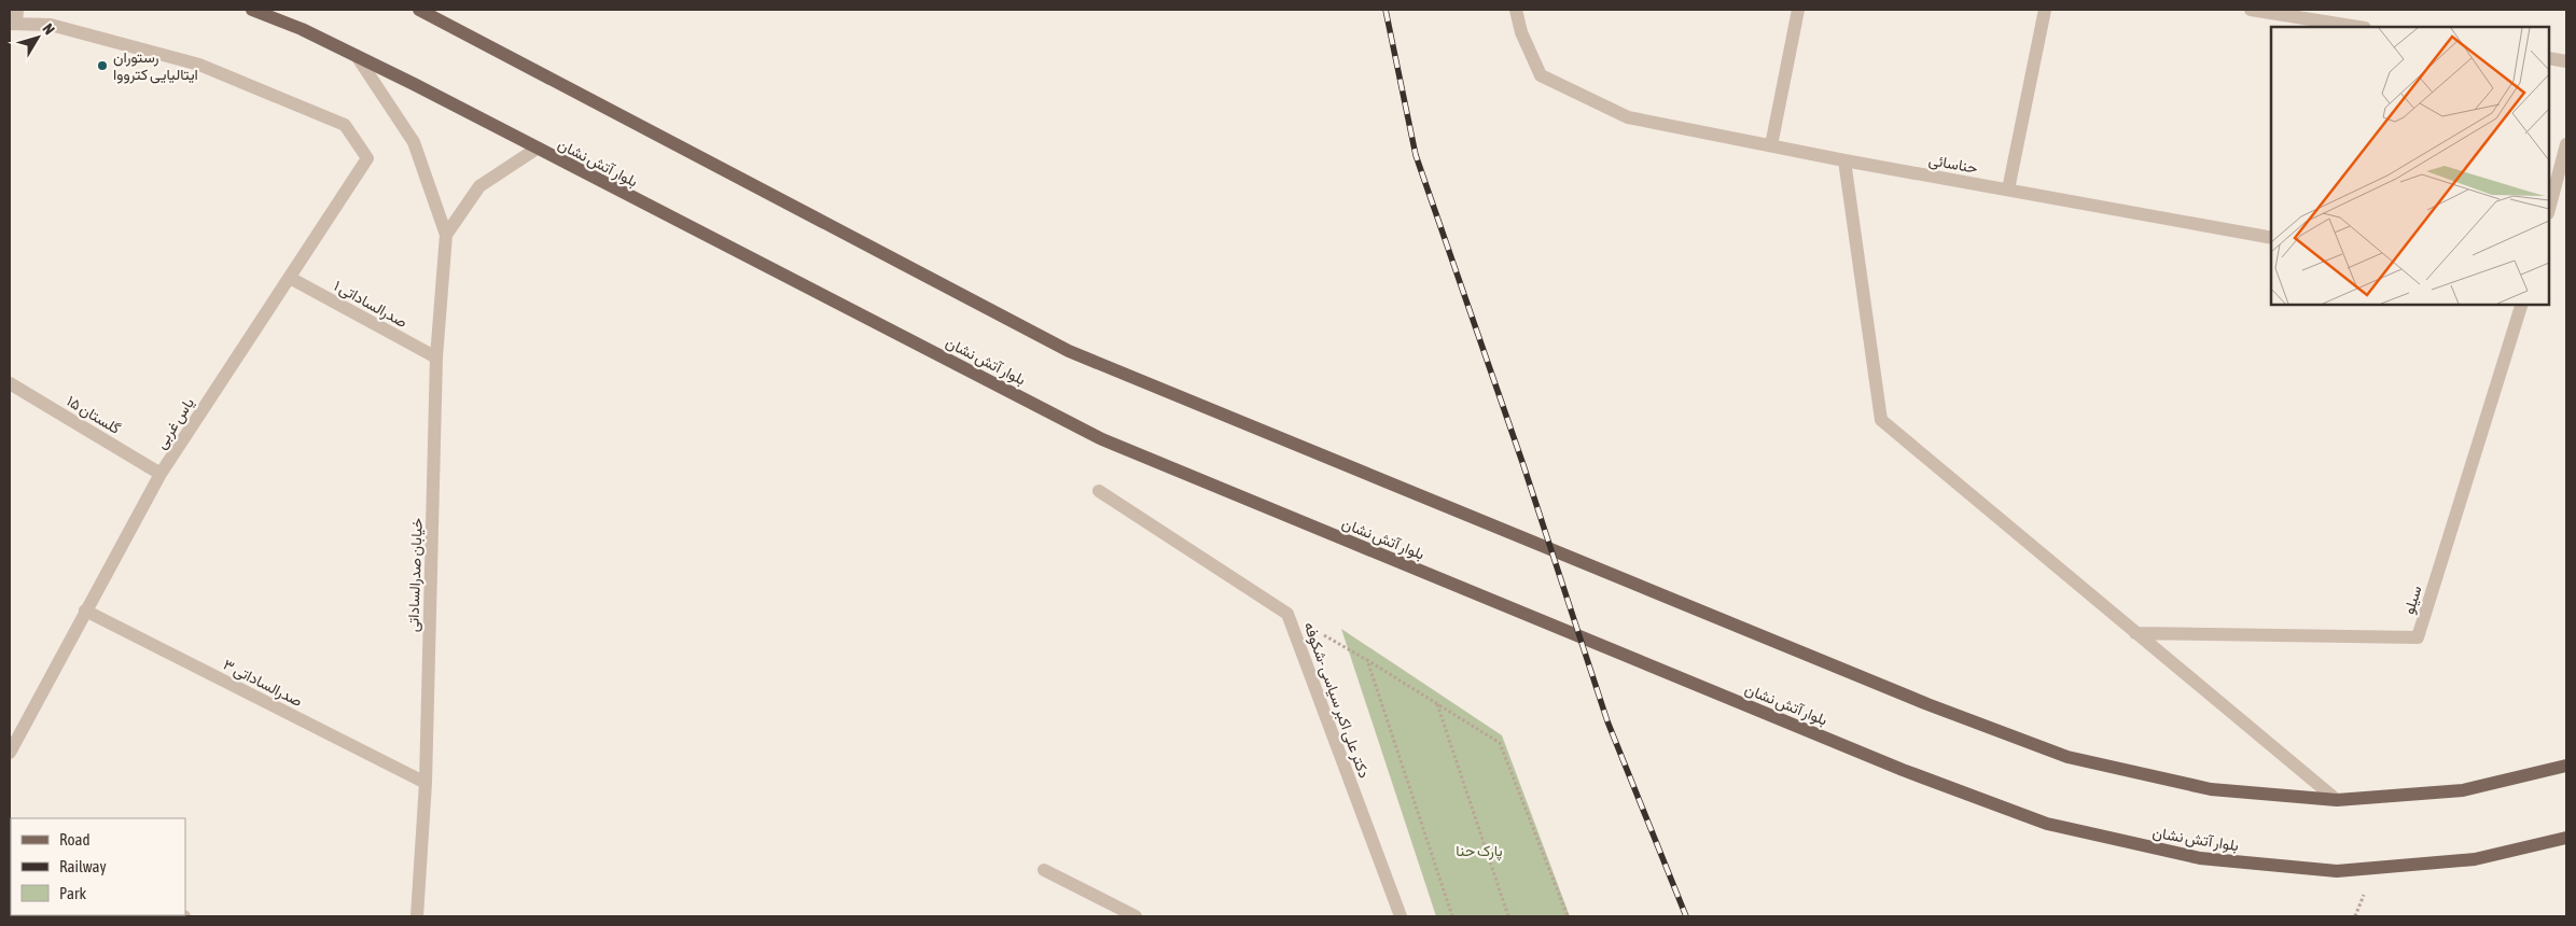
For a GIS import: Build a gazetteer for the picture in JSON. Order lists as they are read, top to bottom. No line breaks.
{"streets":{"main road":["بلوار آتش نشان"],"street":["حناسائی","صدرالساداتی ۱","گلستان ۱۵","یاس غربی","خیابان صدرالساداتی","سیلو","صدرالساداتی ۳","دکتر علی اکبر سیاسی -شکوفه"]},"crossings":[["صدرالساداتی ۱","یاس غربی"],["صدرالساداتی ۱","خیابان صدرالساداتی"],["گلستان ۱۵","یاس غربی"],["یاس غربی","صدرالساداتی ۳"],["خیابان صدرالساداتی","صدرالساداتی ۳"]],"parks":["پارک حنا"],"places":["رستوران ایتالیایی کترووا"],"legend":["Road","Railway","Park"],"north":"top right"}
